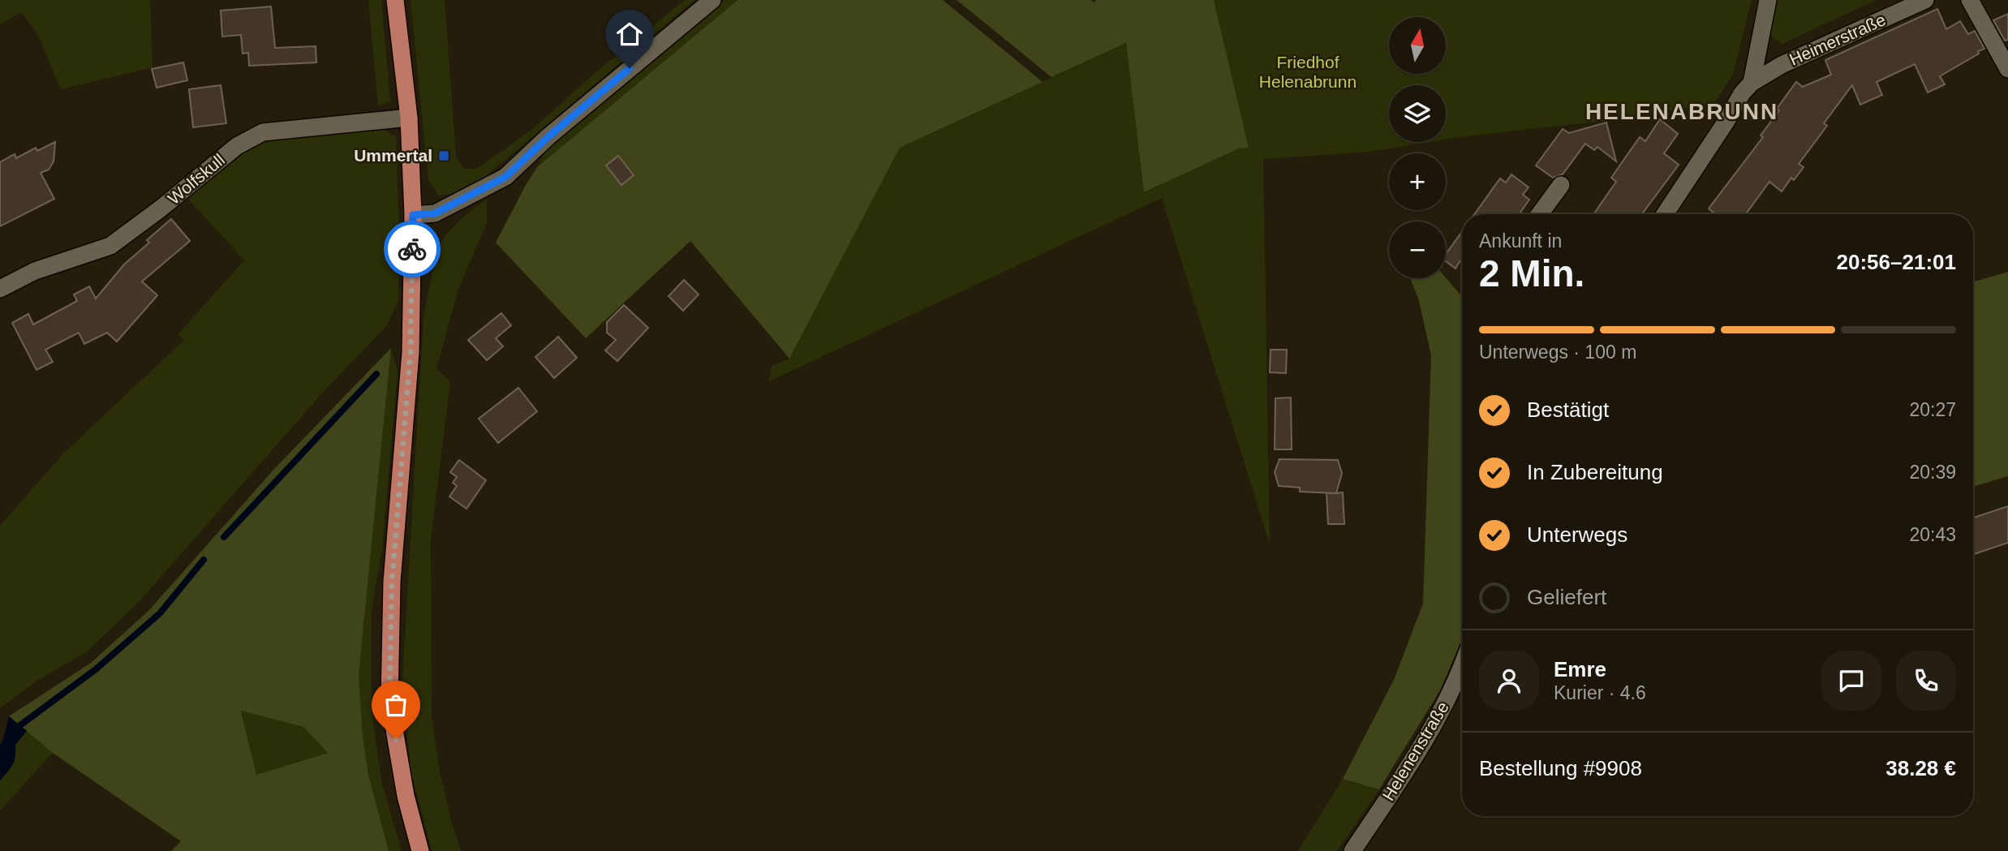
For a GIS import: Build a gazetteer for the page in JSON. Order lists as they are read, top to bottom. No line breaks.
{"streets":{"street":["Heimerstraße","Wolfskull","Helenenstraße"]},"districts":["HELENABRUNN"],"parks":["Friedhof Helenabrunn"],"places":{"transit":["Ummertal"]},"north":"top","page":{"map_buttons":["+","−"],"heading":["2 Min.","Ankunft in","20:56–21:01"],"panel":["Emre","Kurier · 4.6","Bestellung #9908","38.28 €"],"bar":"Unterwegs · 100 m","list":[["Bestätigt","20:27"],["In Zubereitung","20:39"],["Unterwegs","20:43"],"Geliefert"]}}
